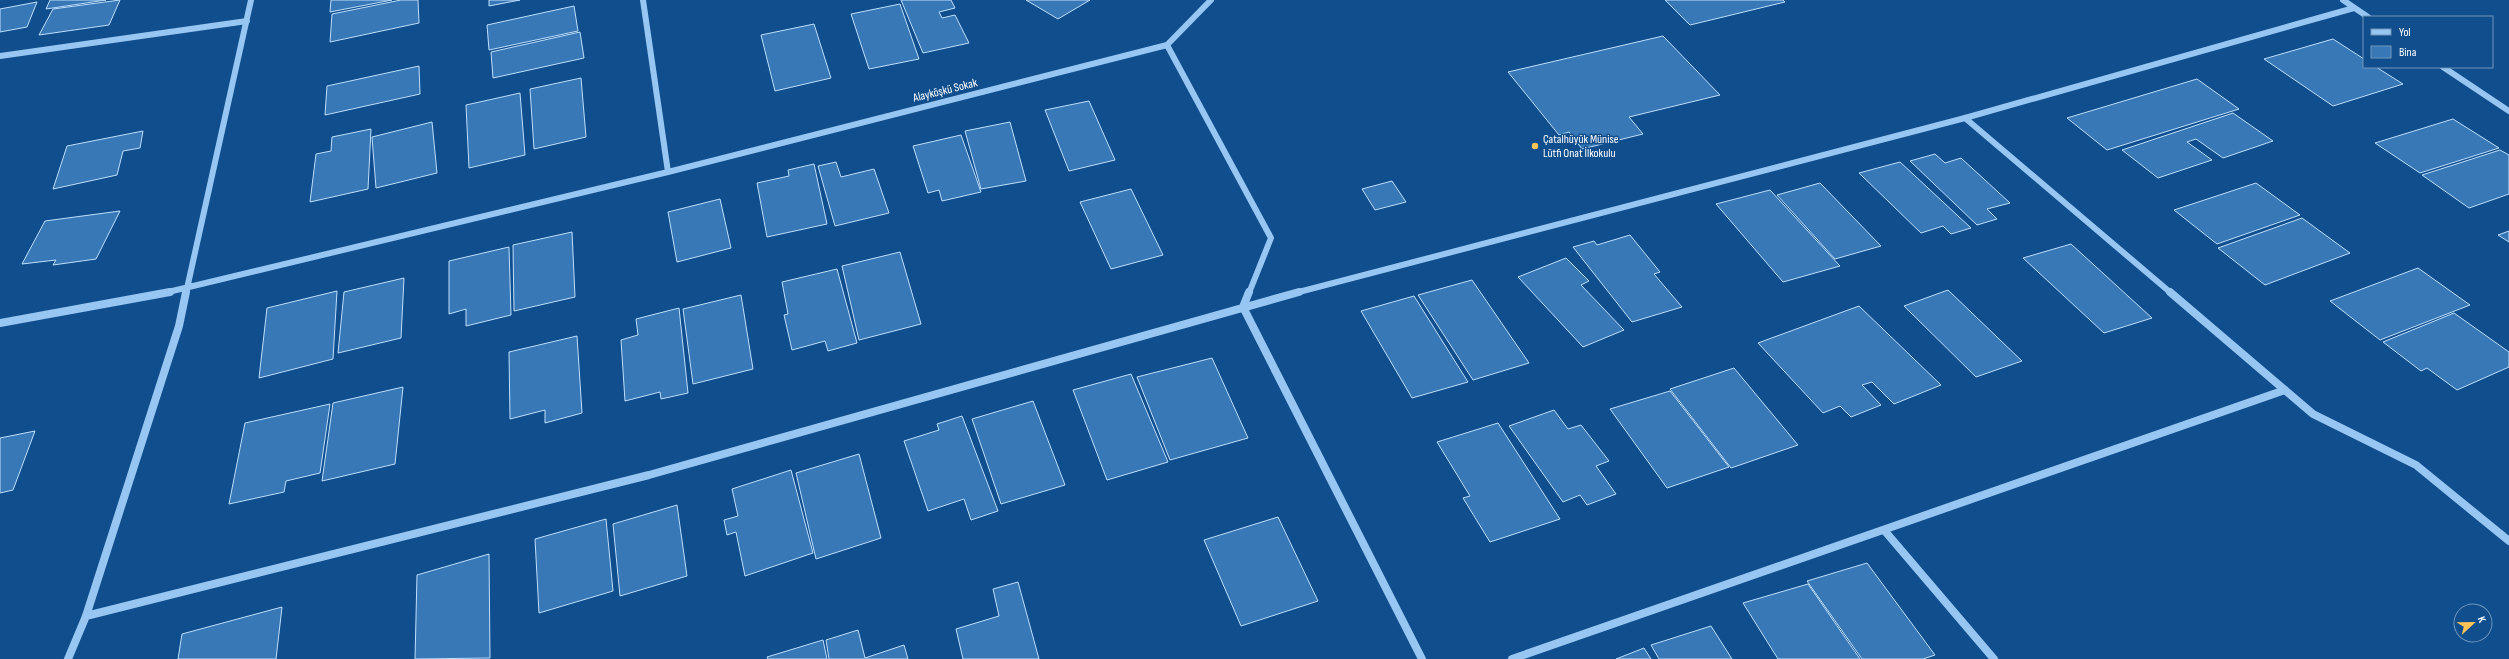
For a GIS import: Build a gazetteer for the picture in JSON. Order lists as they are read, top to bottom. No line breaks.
{"streets":{"street":["Alayköşkü Sokak"]},"places":["Çatalhüyük Münise Lütfi Onat İlkokulu"],"legend":["Yol","Bina"],"north":"right"}
